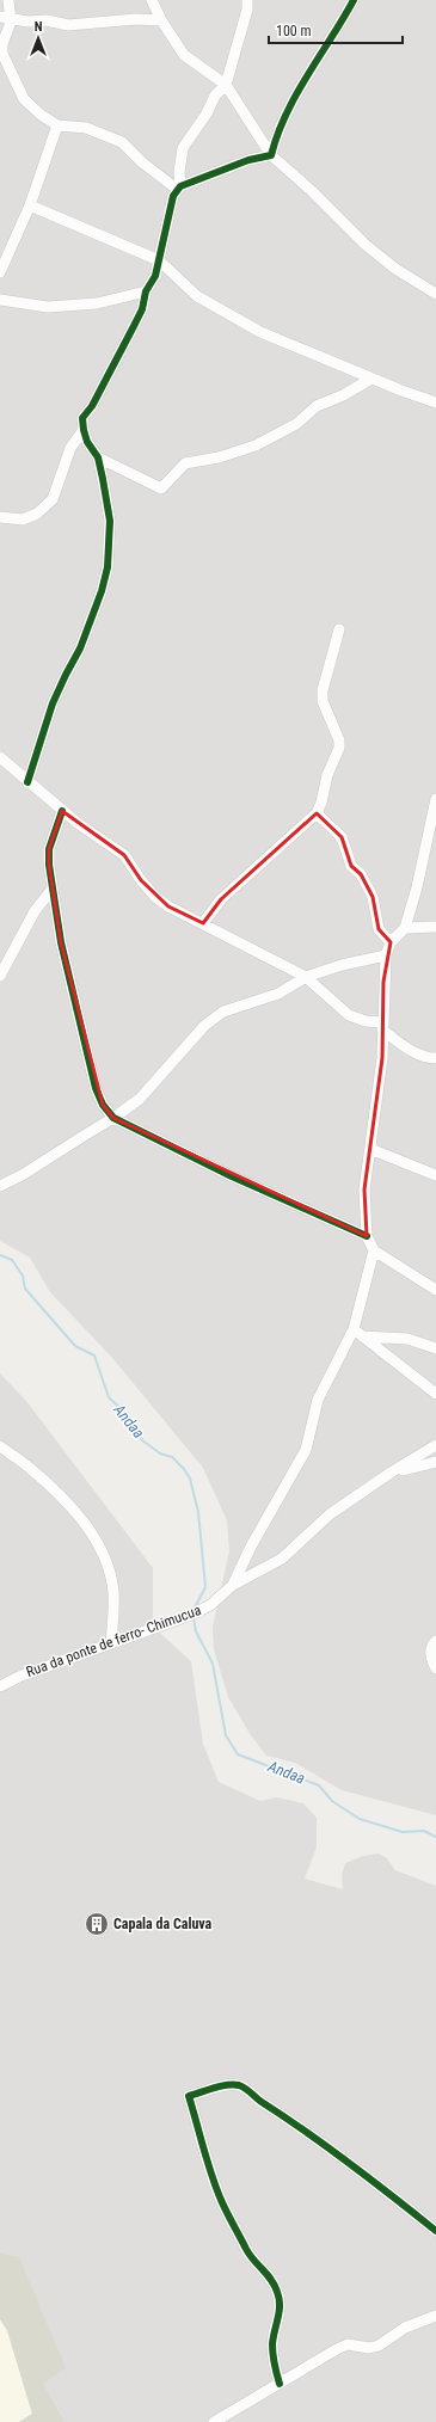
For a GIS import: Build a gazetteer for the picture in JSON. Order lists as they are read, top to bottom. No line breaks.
{"streets":{"street":["Rua da ponte de ferro- Chimucua"]},"water":["Andaa"],"places":{"building":["Capala da Caluva"]},"scale_bar":"100 m","north":"top"}
